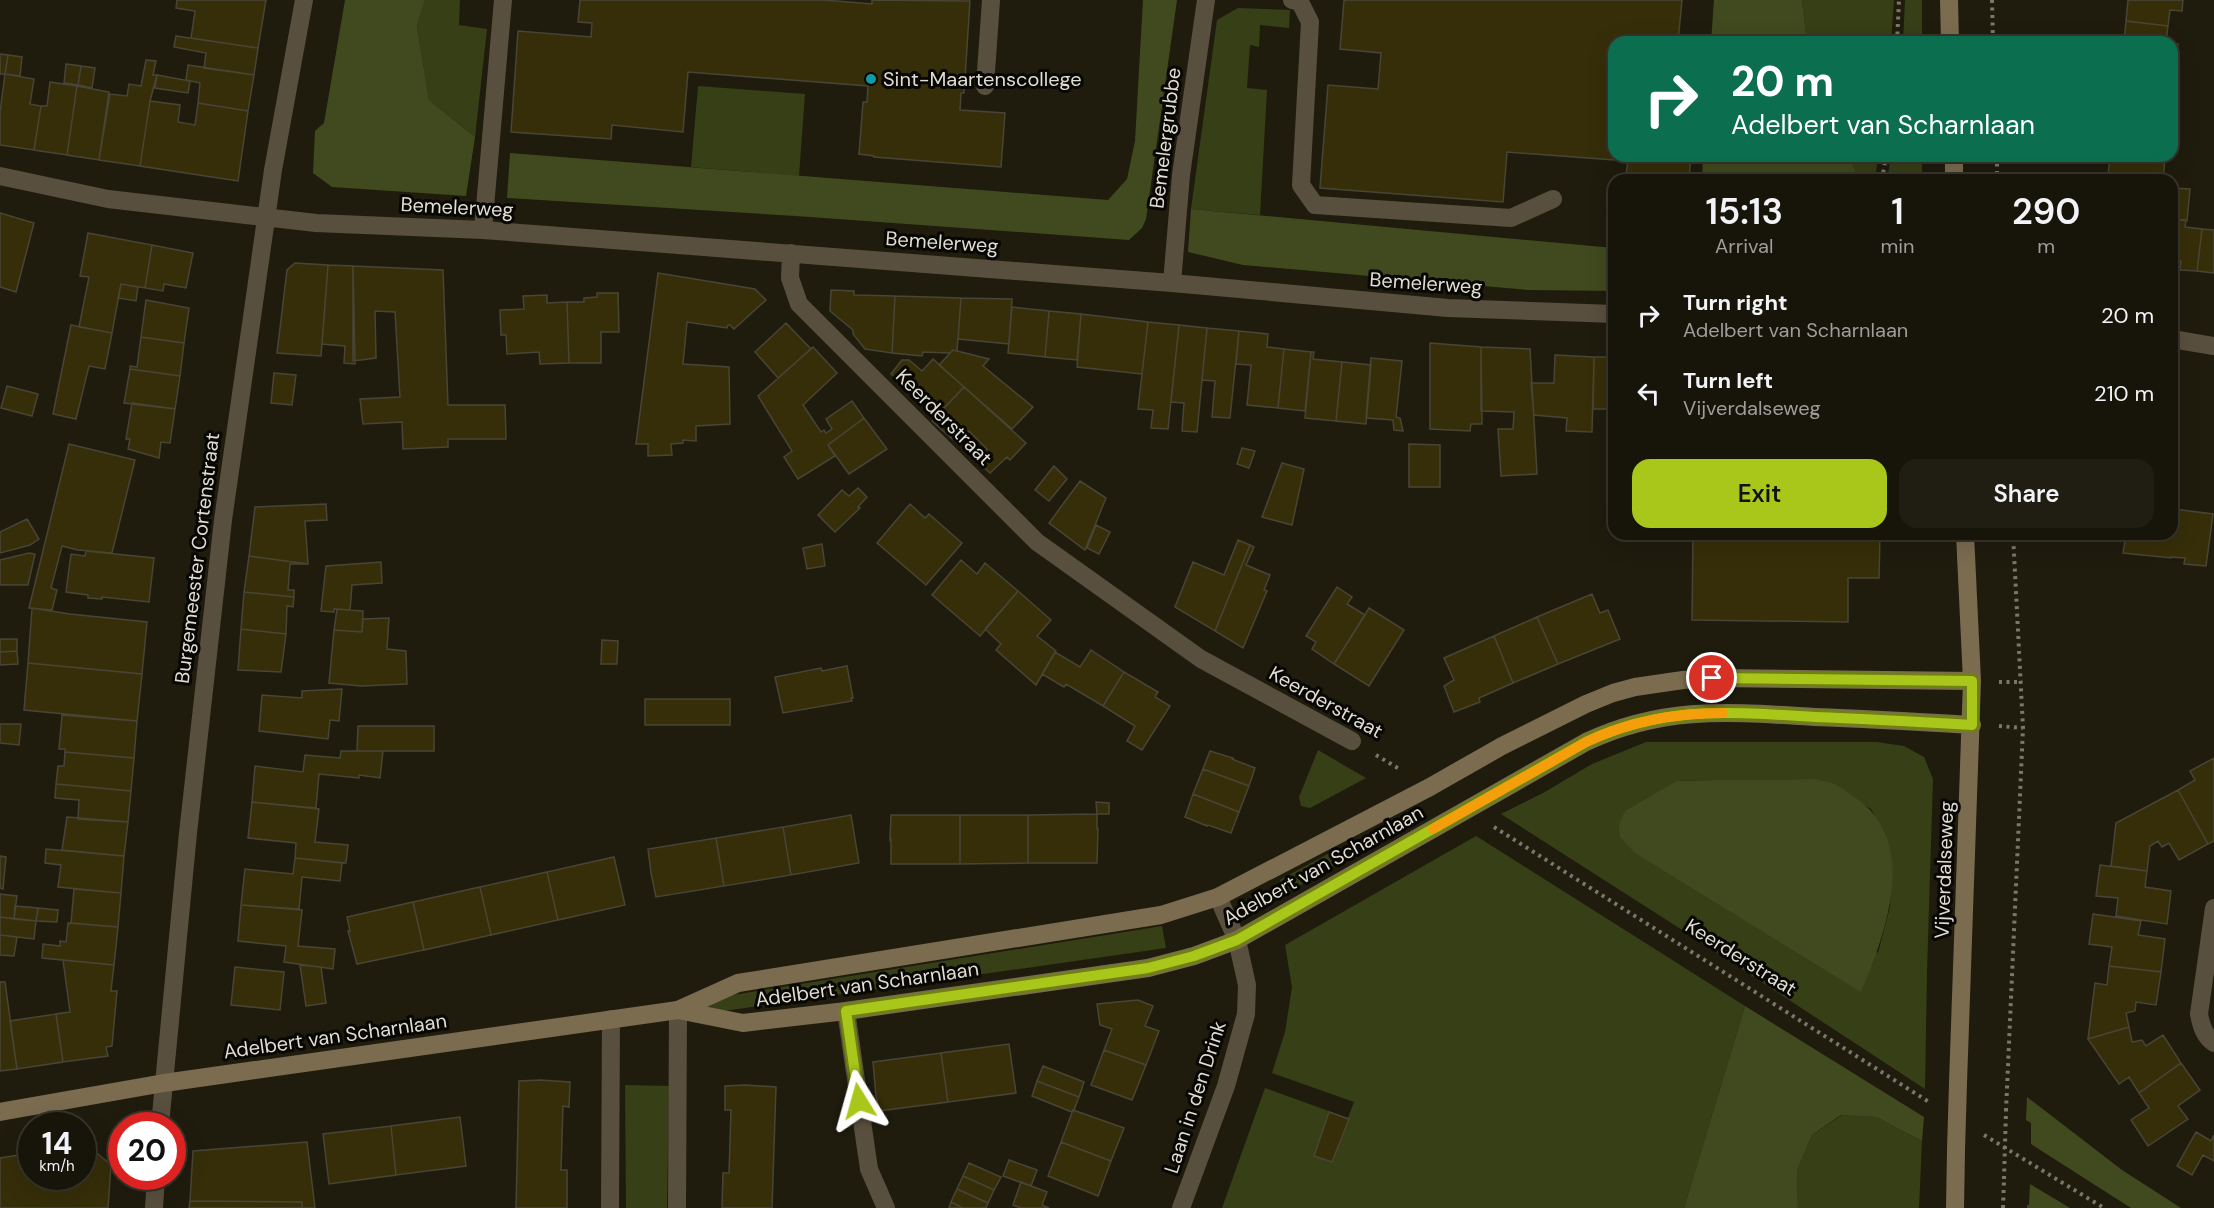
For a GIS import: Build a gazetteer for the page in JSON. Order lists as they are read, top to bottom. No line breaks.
{"streets":{"street":["Bemelergrubbe","Bemelerweg","Keerderstraat","Burgemeester Cortenstraat","Adelbert van Scharnlaan","Vijverdalseweg","Laan in den Drink"]},"crossings":[["Bemelergrubbe","Bemelerweg"],["Bemelerweg","Keerderstraat"],["Bemelerweg","Burgemeester Cortenstraat"],["Keerderstraat","Adelbert van Scharnlaan"],["Burgemeester Cortenstraat","Adelbert van Scharnlaan"],["Adelbert van Scharnlaan","Vijverdalseweg"],["Adelbert van Scharnlaan","Laan in den Drink"]],"places":["Sint-Maartenscollege"],"page":{"turn":["20 m","Adelbert van Scharnlaan"],"eta":["15:13","Arrival","1","min","290","m"],"list":[{"name":"Turn right","note":"Adelbert van Scharnlaan","value":"20 m"},{"name":"Turn left","note":"Vijverdalseweg","value":"210 m"}],"buttons":["Exit","Share"],"speed":"14 km/h","limit":"20"}}
